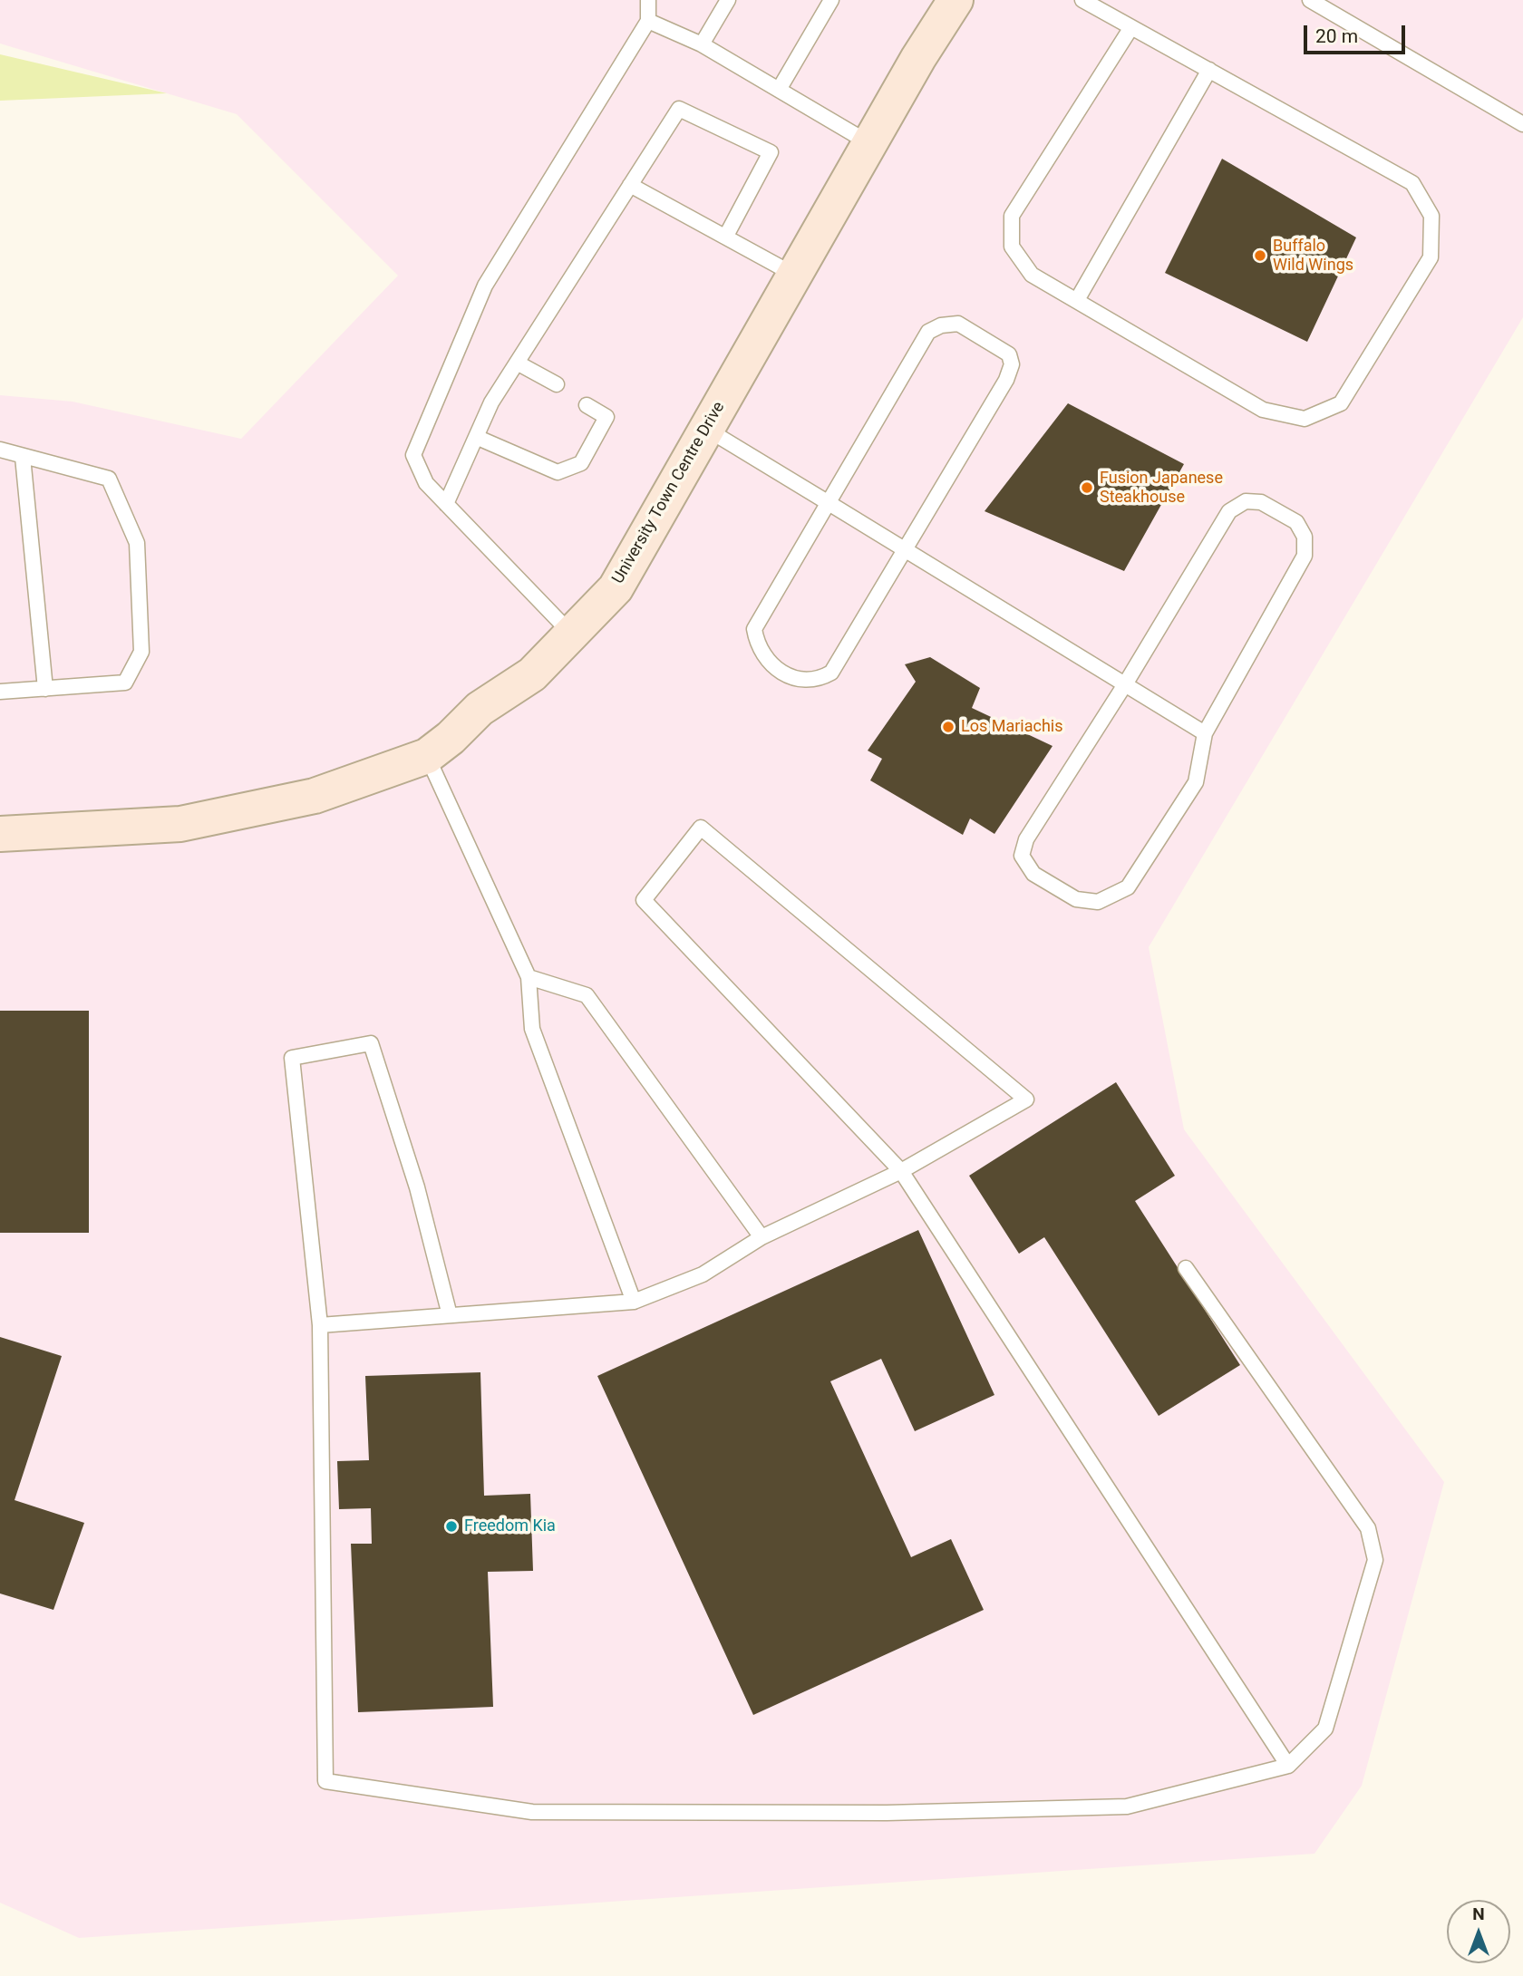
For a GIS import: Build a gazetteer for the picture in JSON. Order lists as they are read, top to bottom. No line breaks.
{"streets":{"street":["University Town Centre Drive"]},"places":["Buffalo Wild Wings","Fusion Japanese Steakhouse","Los Mariachis","Freedom Kia"],"scale_bar":"20 m","north":"top"}
